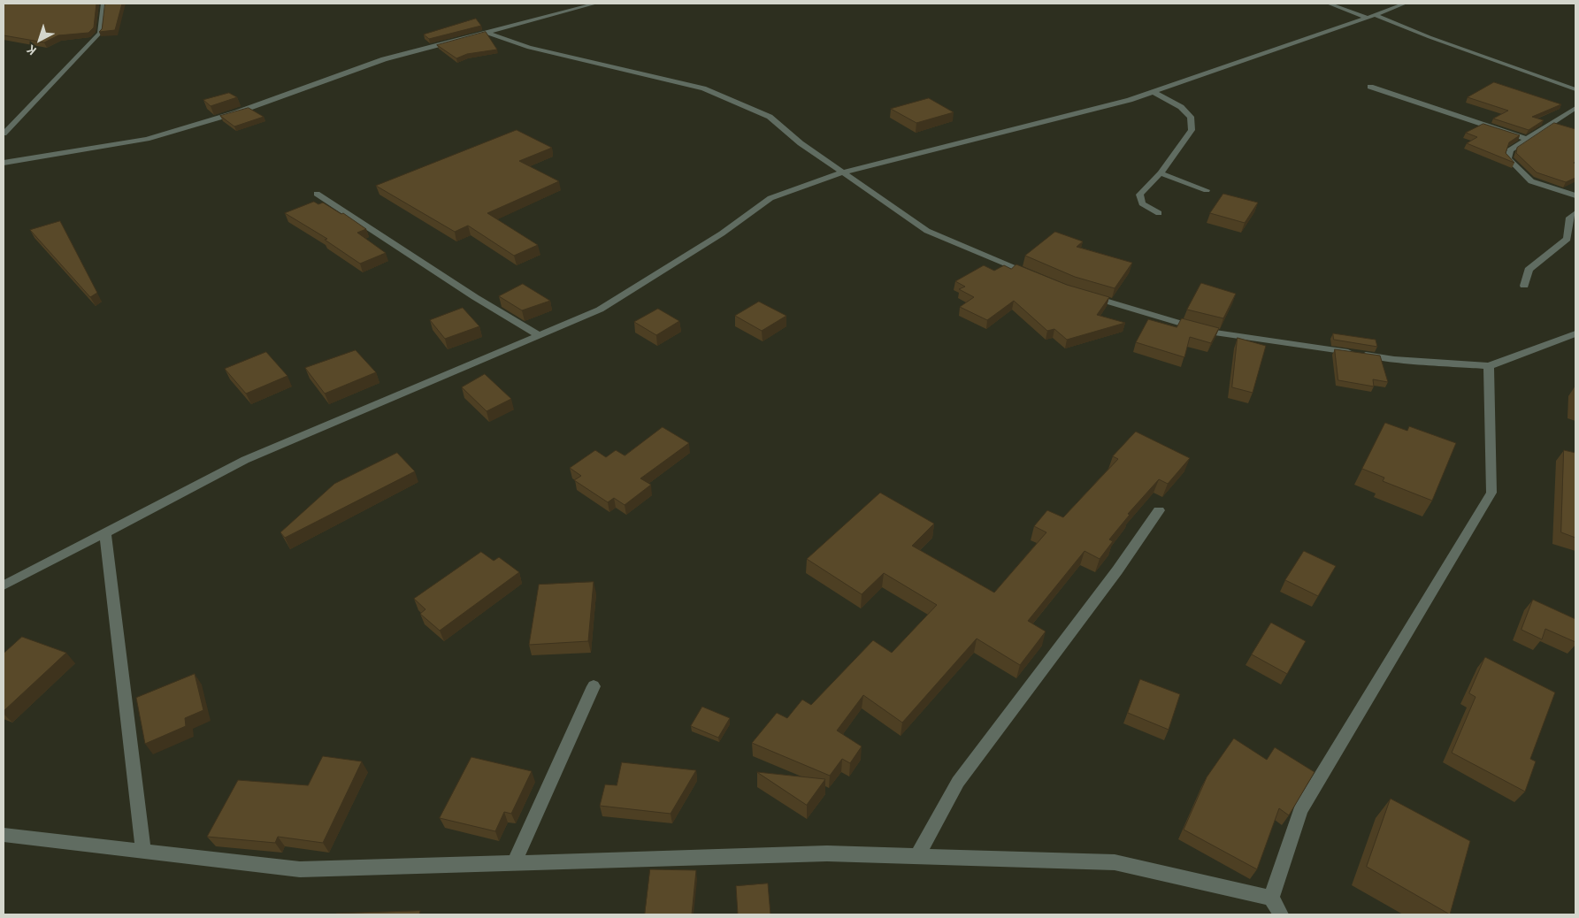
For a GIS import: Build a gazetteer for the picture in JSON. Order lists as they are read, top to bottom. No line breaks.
{"north":"bottom left"}
